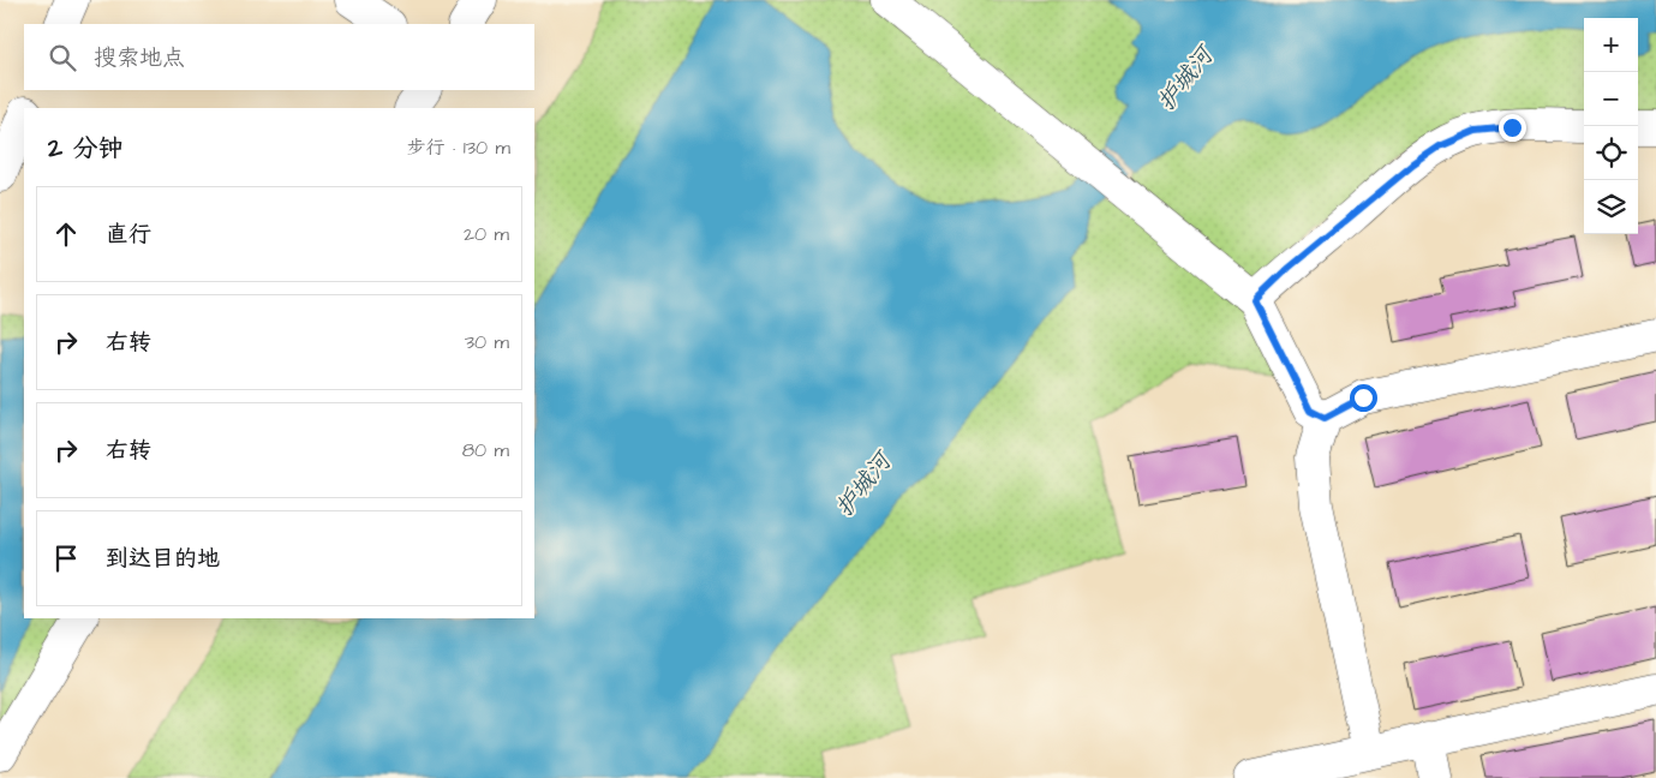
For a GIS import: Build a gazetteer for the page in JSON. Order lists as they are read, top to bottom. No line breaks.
{"water":["护城河"],"page":{"map_buttons":["+","−"],"search":"搜索地点","heading":["2 分钟","步行 · 130 m"],"list":[["直行","20 m"],["右转","30 m"],["右转","80 m"],"到达目的地"]}}
